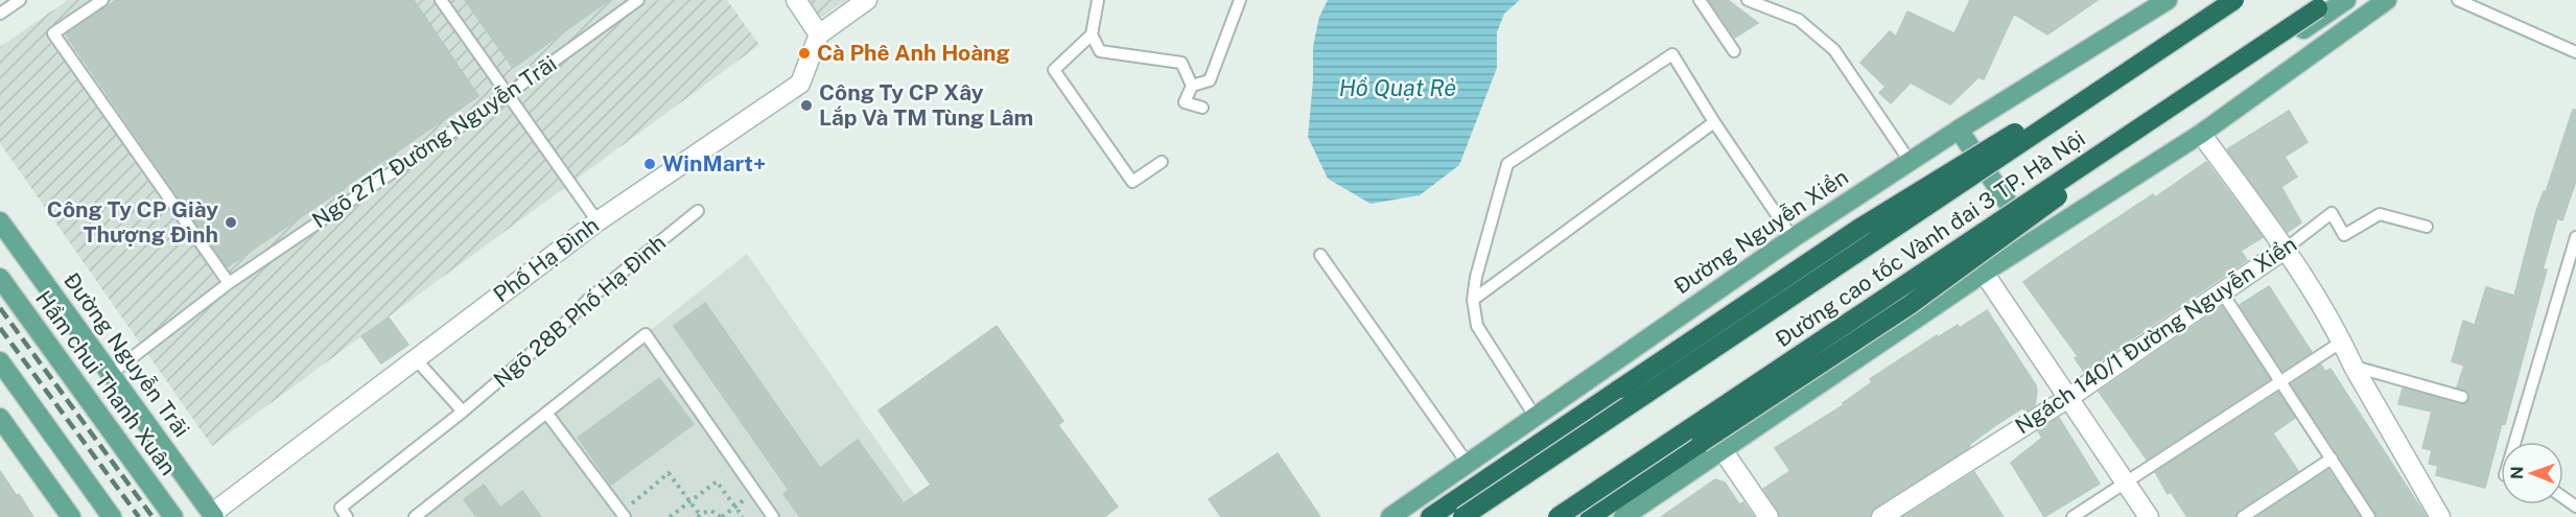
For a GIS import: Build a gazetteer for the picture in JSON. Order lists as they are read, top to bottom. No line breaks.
{"streets":{"highway":["Đường cao tốc Vành đai 3 TP. Hà Nội"],"main road":["Đường Nguyễn Xiển","Đường Nguyễn Trãi","Hầm chui Thanh Xuân"],"street":["Phố Hạ Đình","Ngách 140/1 Đường Nguyễn Xiển"],"lane":["Ngõ 277 Đường Nguyễn Trãi","Ngõ 28B Phố Hạ Đình"]},"crossings":[["Ngõ 277 Đường Nguyễn Trãi","Đường Nguyễn Trãi"],["Phố Hạ Đình","Đường Nguyễn Trãi"]],"water":["Hồ Quạt Rẻ"],"places":["Cà Phê Anh Hoàng","Công Ty CP Xây Lắp Và TM Tùng Lâm","WinMart+","Công Ty CP Giày Thượng Đình"],"north":"left"}
